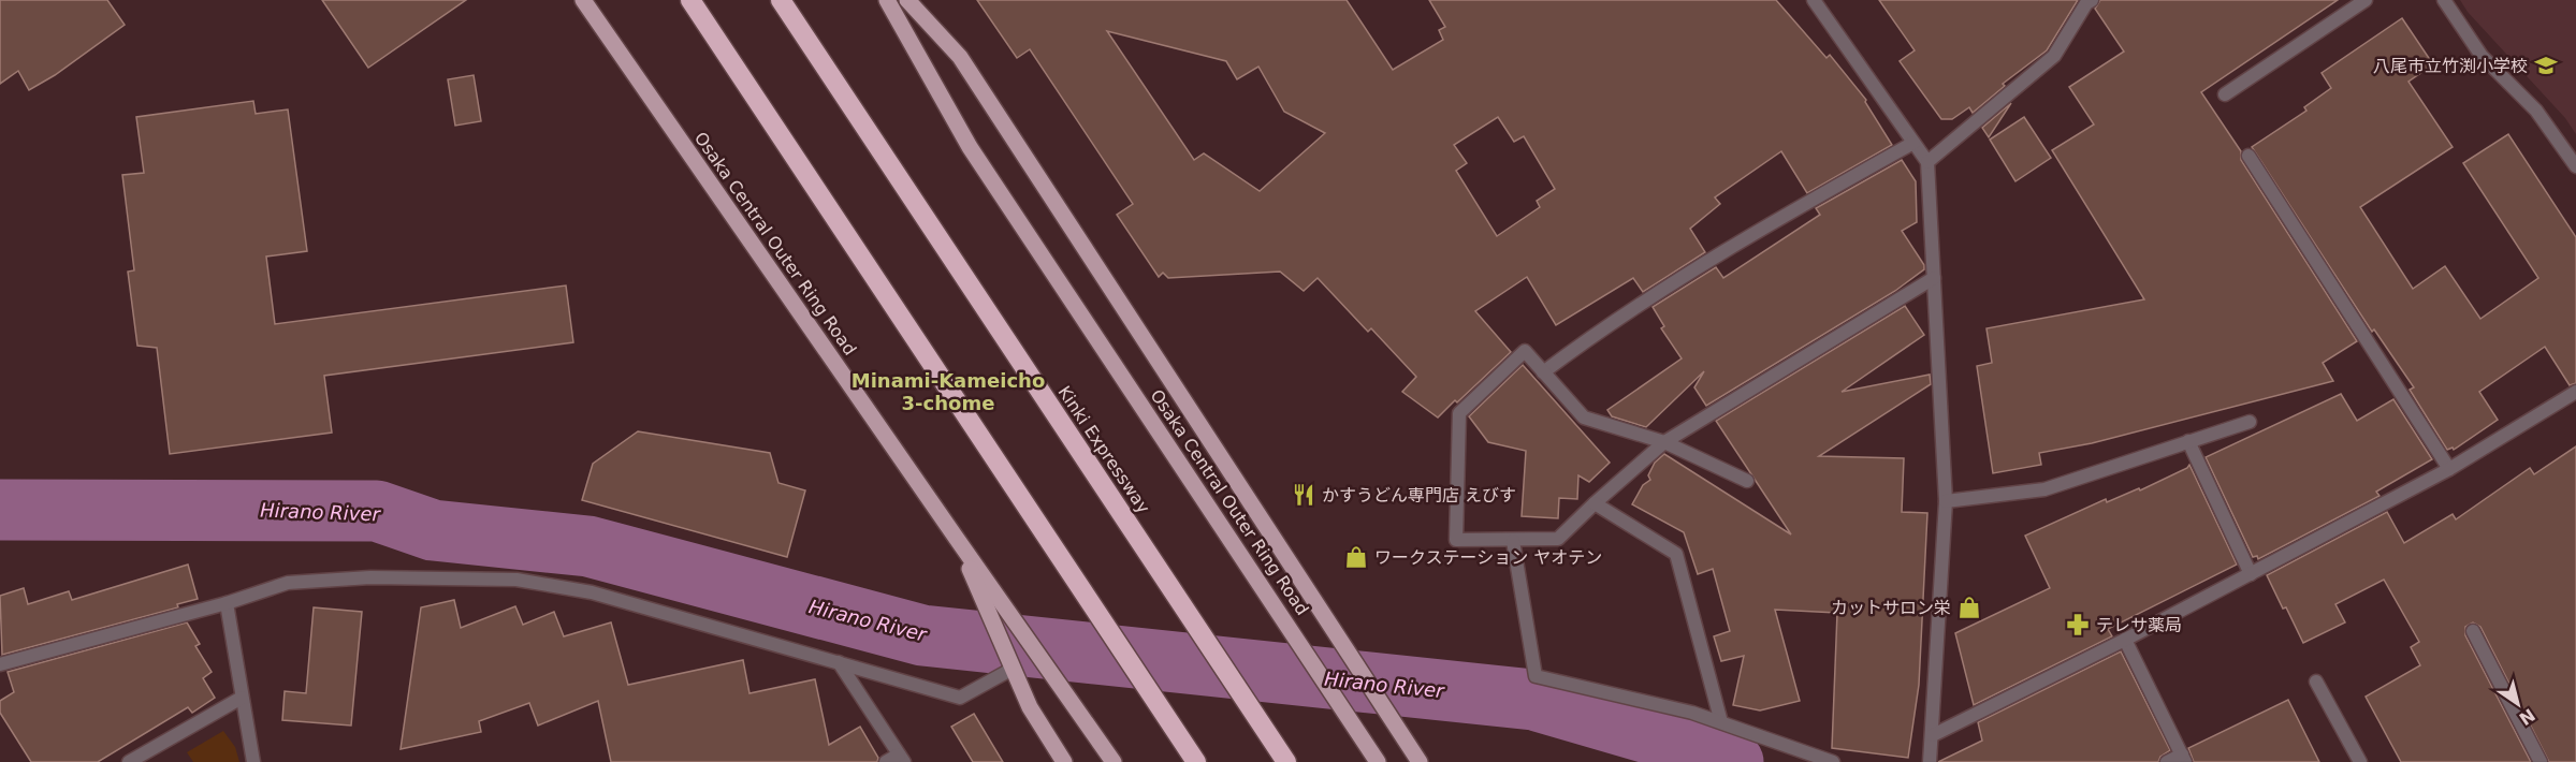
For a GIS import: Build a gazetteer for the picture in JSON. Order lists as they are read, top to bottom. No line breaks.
{"streets":{"highway":["Kinki Expressway"],"main road":["Osaka Central Outer Ring Road"]},"districts":["Minami-Kameicho 3-chome"],"water":["Hirano River"],"places":{"school or university":["八尾市立竹渕小学校"],"restaurant":["かすうどん専門店 えびす"],"shop":["ワークステーション ヤオテン","カットサロン栄"],"pharmacy":["テレサ薬局"]},"north":"bottom right"}
